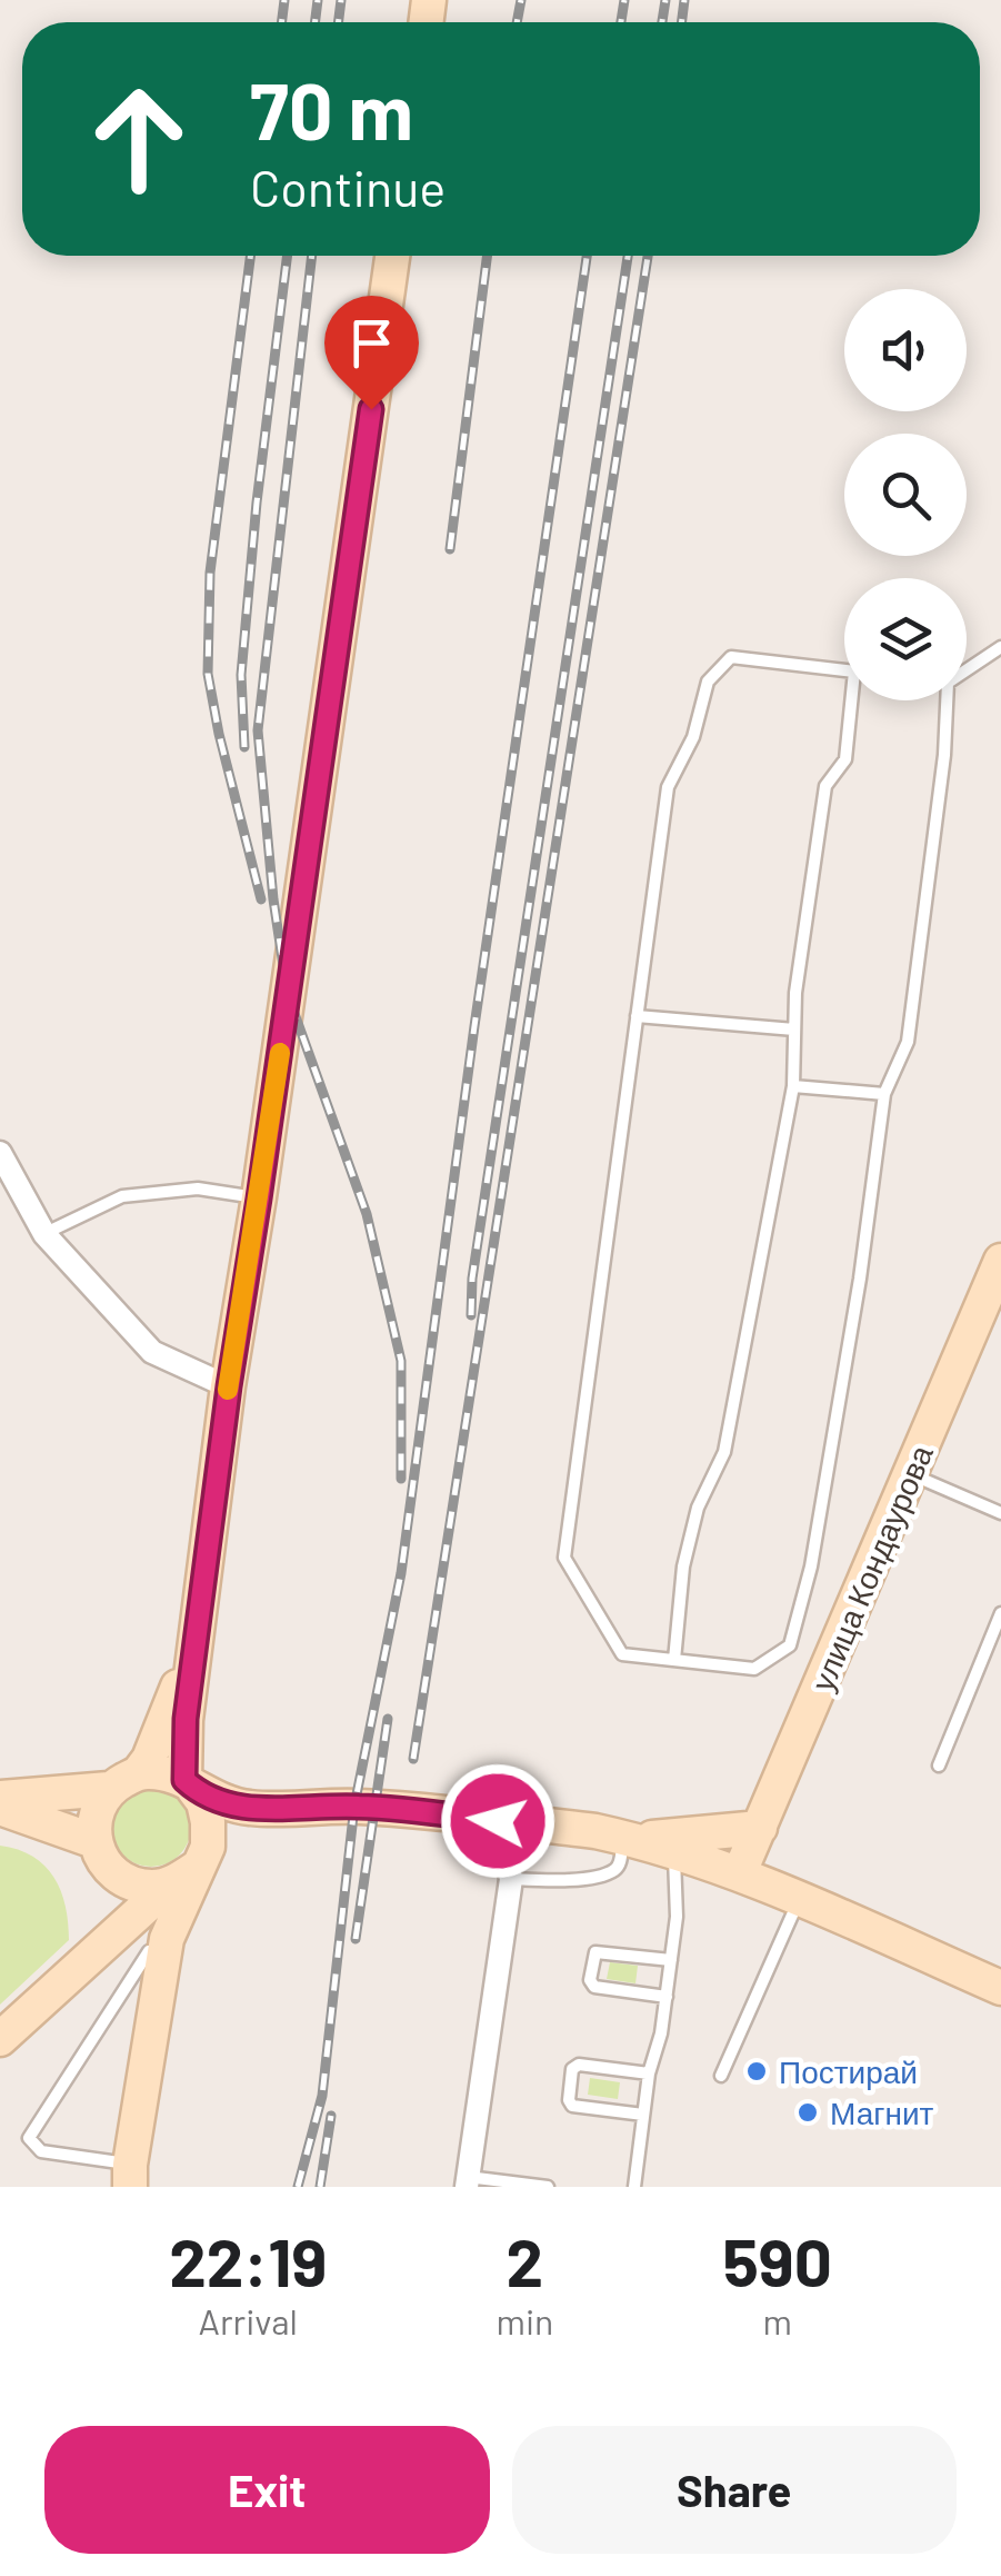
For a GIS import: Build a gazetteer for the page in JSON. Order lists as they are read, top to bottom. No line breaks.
{"streets":{"main road":["улица Кондаурова"]},"places":["Постирай","Магнит"],"page":{"turn":["70 m","Continue"],"eta":["22:19","Arrival","2","min","590","m"],"buttons":["Exit","Share"]}}
